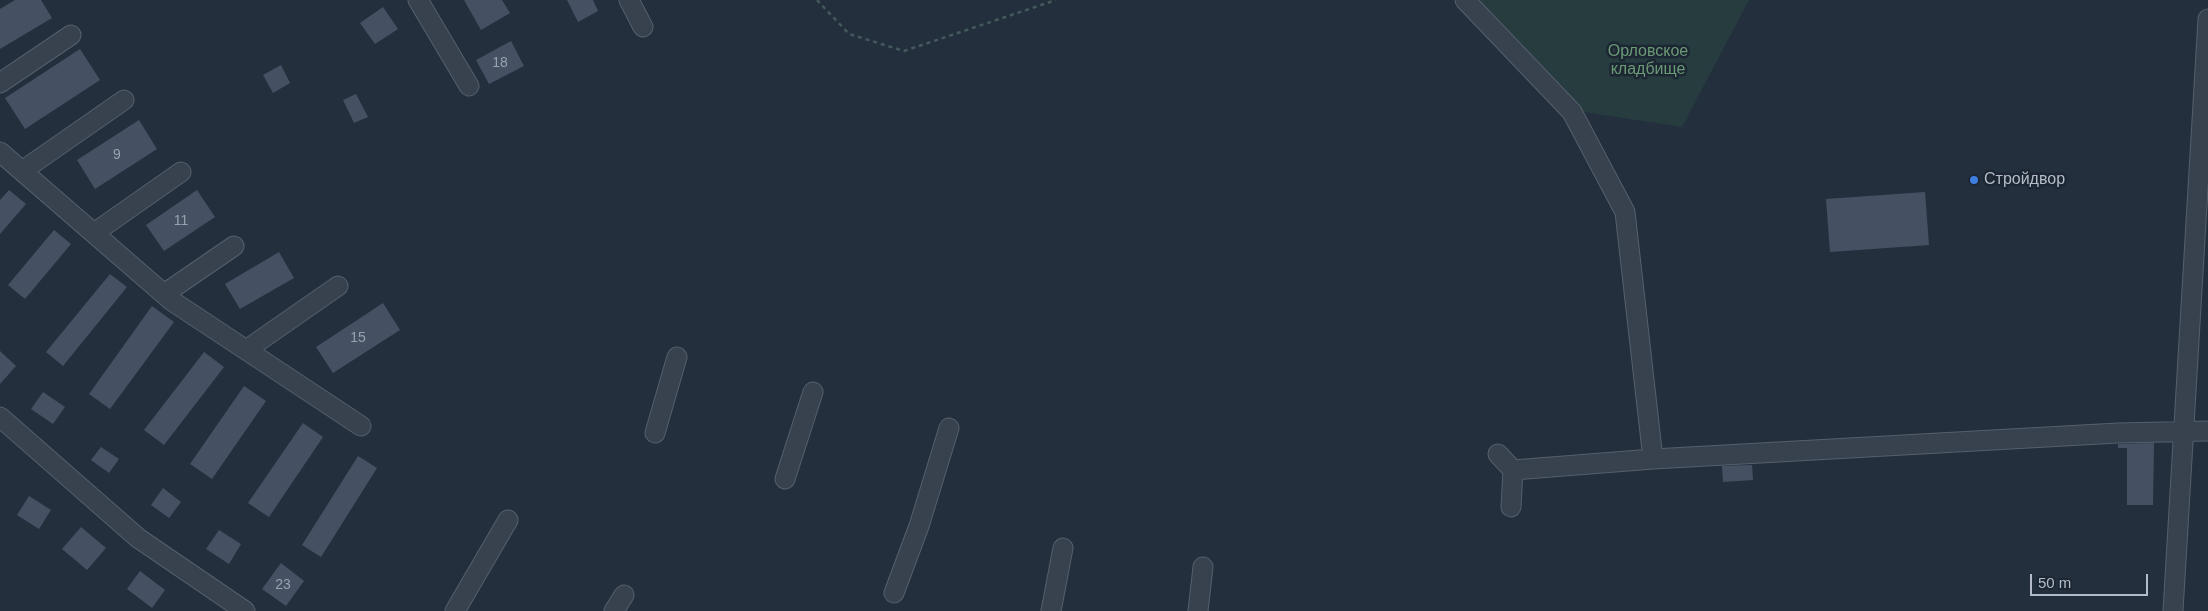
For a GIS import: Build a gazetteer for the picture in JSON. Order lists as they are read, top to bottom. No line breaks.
{"parks":["Орловское кладбище"],"places":["Стройдвор"],"house_numbers":["18","9","11","15","23"],"scale_bar":"50 m"}
